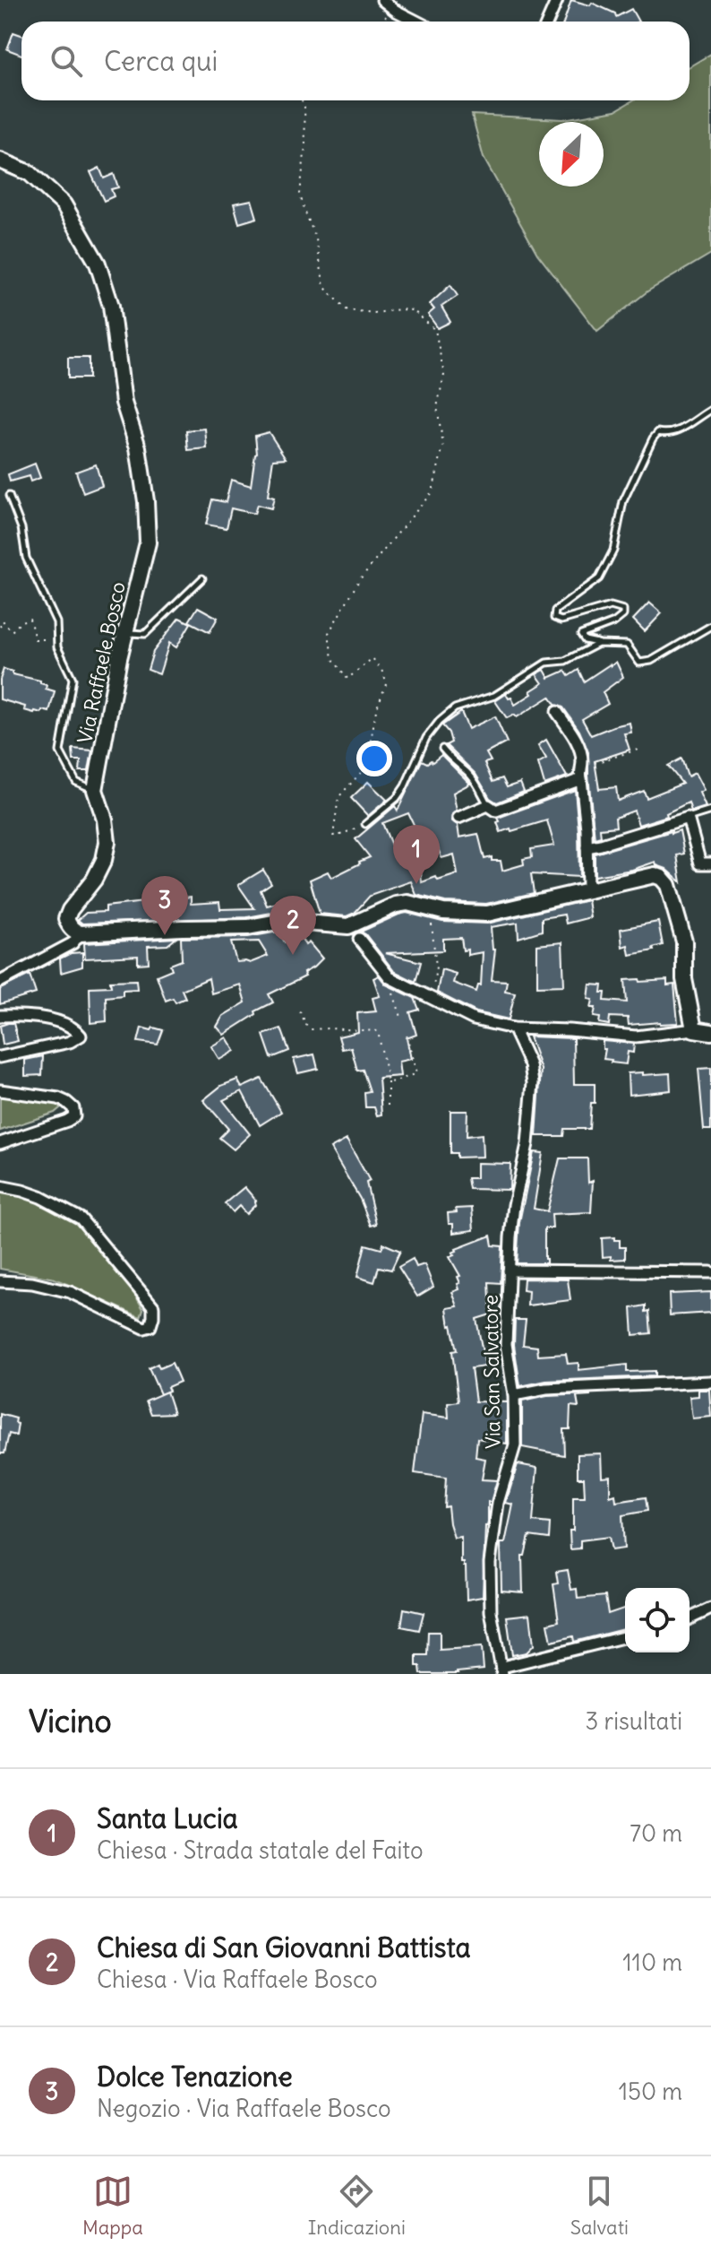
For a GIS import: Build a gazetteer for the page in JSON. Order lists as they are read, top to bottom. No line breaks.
{"streets":{"street":["Via Raffaele Bosco","Via San Salvatore"]},"north":"bottom left","page":{"search":"Cerca qui","pins":["1","3","2"],"heading":["Vicino","3 risultati"],"list":[{"mark":"1","name":"Santa Lucia","note":"Chiesa · Strada statale del Faito","value":"70 m"},{"mark":"2","name":"Chiesa di San Giovanni Battista","note":"Chiesa · Via Raffaele Bosco","value":"110 m"},{"mark":"3","name":"Dolce Tenazione","note":"Negozio · Via Raffaele Bosco","value":"150 m"}],"nav":["Mappa","Indicazioni","Salvati"]}}
